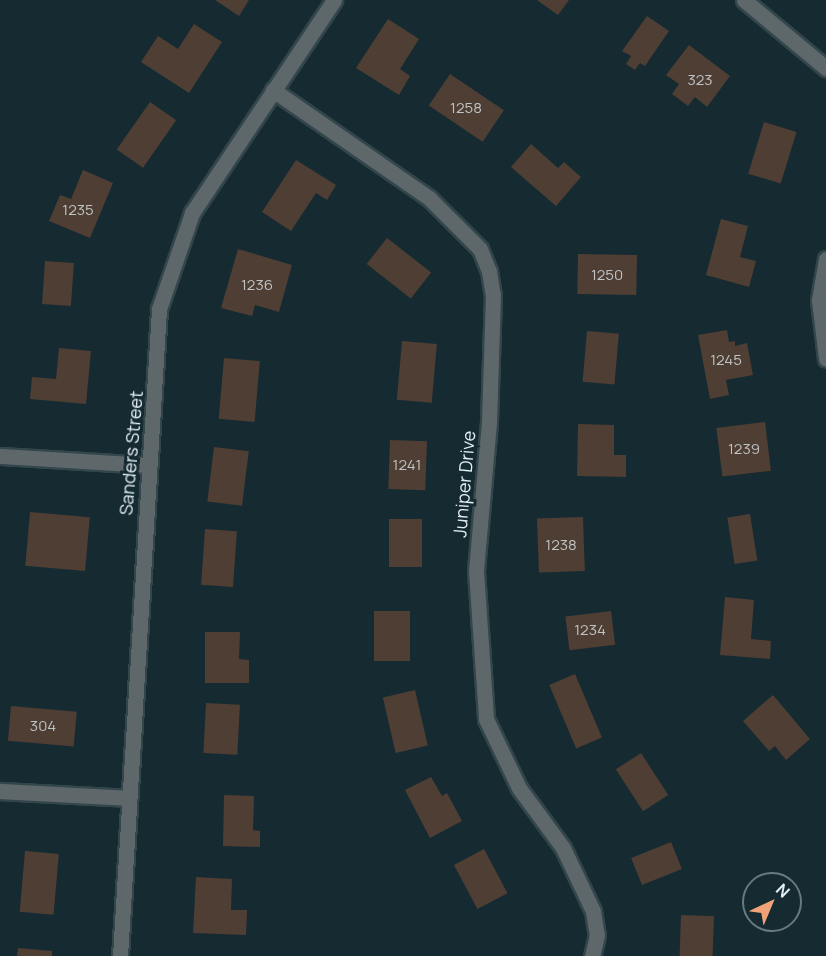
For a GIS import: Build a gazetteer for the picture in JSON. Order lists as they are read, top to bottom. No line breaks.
{"streets":{"street":["Sanders Street","Juniper Drive"]},"crossings":[["Sanders Street","Juniper Drive"]],"house_numbers":["323","1258","1235","1250","1236","1245","1239","1241","1238","1234","304"],"north":"top right"}
